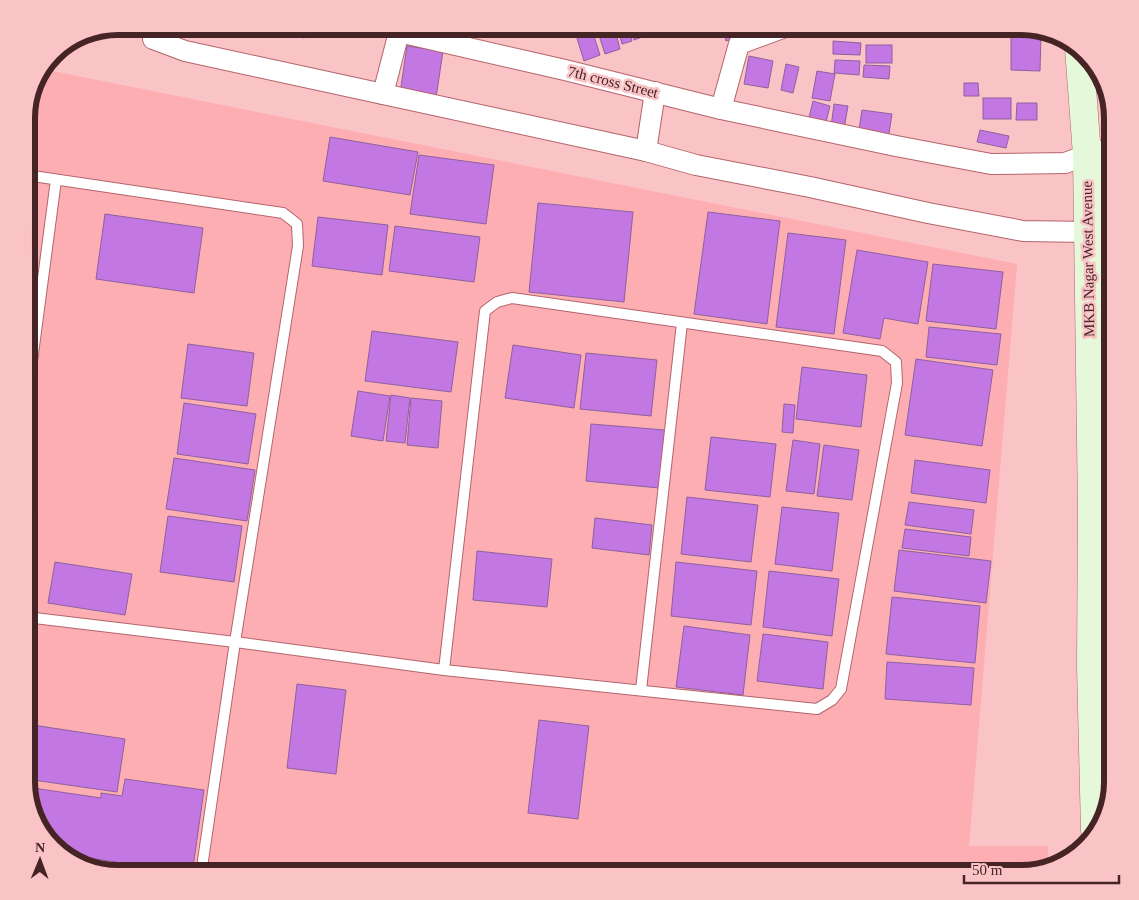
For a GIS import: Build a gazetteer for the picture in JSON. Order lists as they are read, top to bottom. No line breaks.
{"streets":{"main road":["MKB Nagar West Avenue"],"street":["7th cross Street"]},"crossings":[["7th cross Street","MKB Nagar West Avenue"]],"scale_bar":"50 m","north":"top"}
